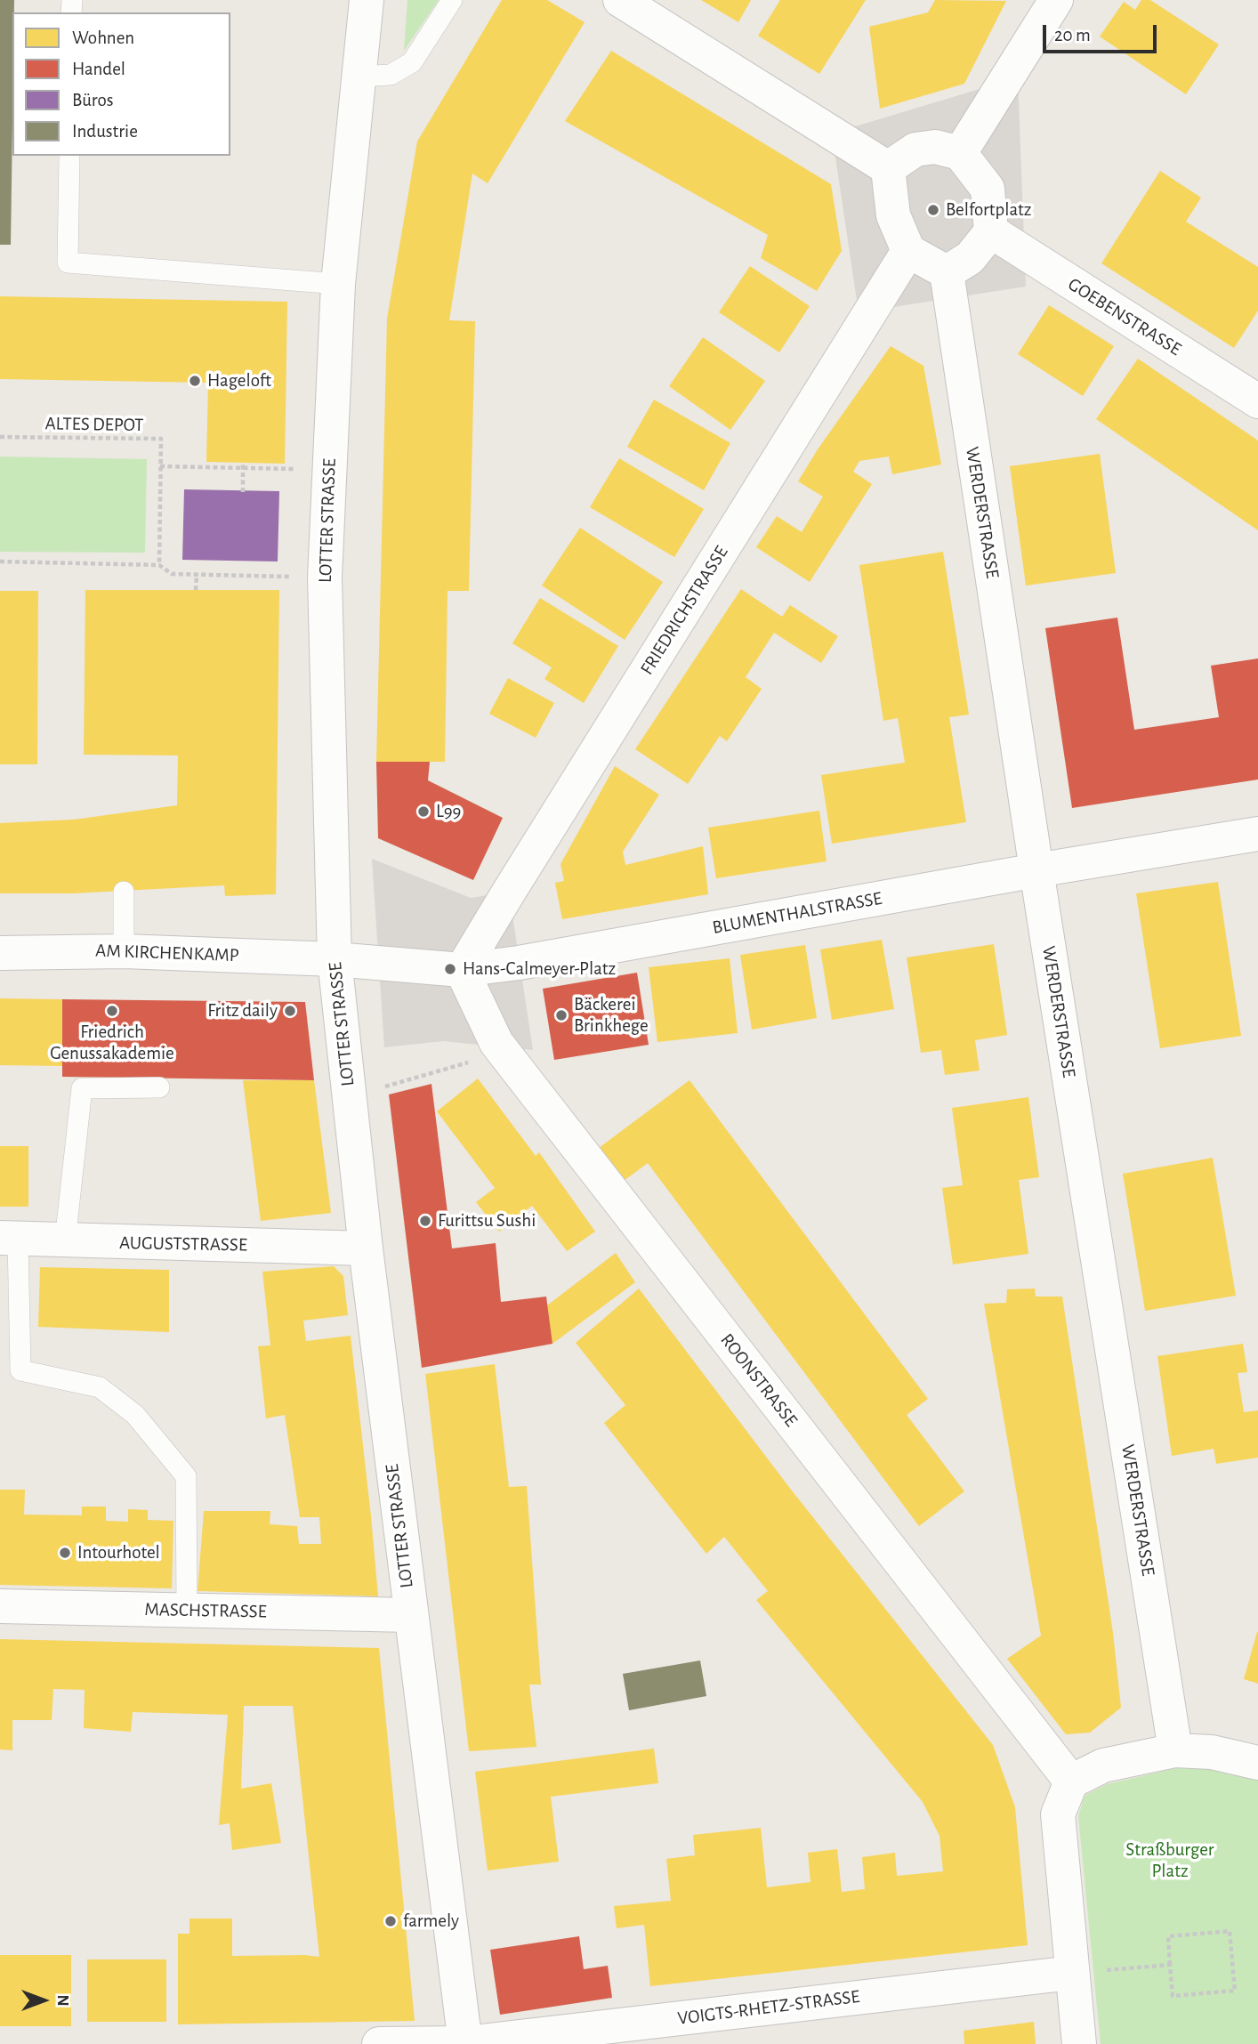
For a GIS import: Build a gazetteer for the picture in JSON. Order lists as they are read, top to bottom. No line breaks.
{"streets":{"street":["GOEBENSTRASSE","WERDERSTRASSE","LOTTER STRASSE","FRIEDRICHSTRASSE","BLUMENTHALSTRASSE","AM KIRCHENKAMP","AUGUSTSTRASSE","ROONSTRASSE","MASCHSTRASSE","VOIGTS-RHETZ-STRASSE"],"path":["ALTES DEPOT"]},"crossings":[["GOEBENSTRASSE","WERDERSTRASSE"],["GOEBENSTRASSE","FRIEDRICHSTRASSE"],["WERDERSTRASSE","FRIEDRICHSTRASSE"],["WERDERSTRASSE","BLUMENTHALSTRASSE"],["LOTTER STRASSE","BLUMENTHALSTRASSE"],["LOTTER STRASSE","AM KIRCHENKAMP"],["LOTTER STRASSE","AUGUSTSTRASSE"],["LOTTER STRASSE","MASCHSTRASSE"],["LOTTER STRASSE","VOIGTS-RHETZ-STRASSE"],["FRIEDRICHSTRASSE","BLUMENTHALSTRASSE"],["FRIEDRICHSTRASSE","ROONSTRASSE"],["BLUMENTHALSTRASSE","AM KIRCHENKAMP"],["BLUMENTHALSTRASSE","ROONSTRASSE"]],"parks":["Straßburger Platz"],"places":["Belfortplatz","Hageloft","L99","Hans-Calmeyer-Platz","Friedrich Genussakademie","Fritz daily","Bäckerei Brinkhege","Furittsu Sushi","Intourhotel","farmely"],"legend":["Wohnen","Handel","Büros","Industrie"],"scale_bar":"20 m","north":"right"}
